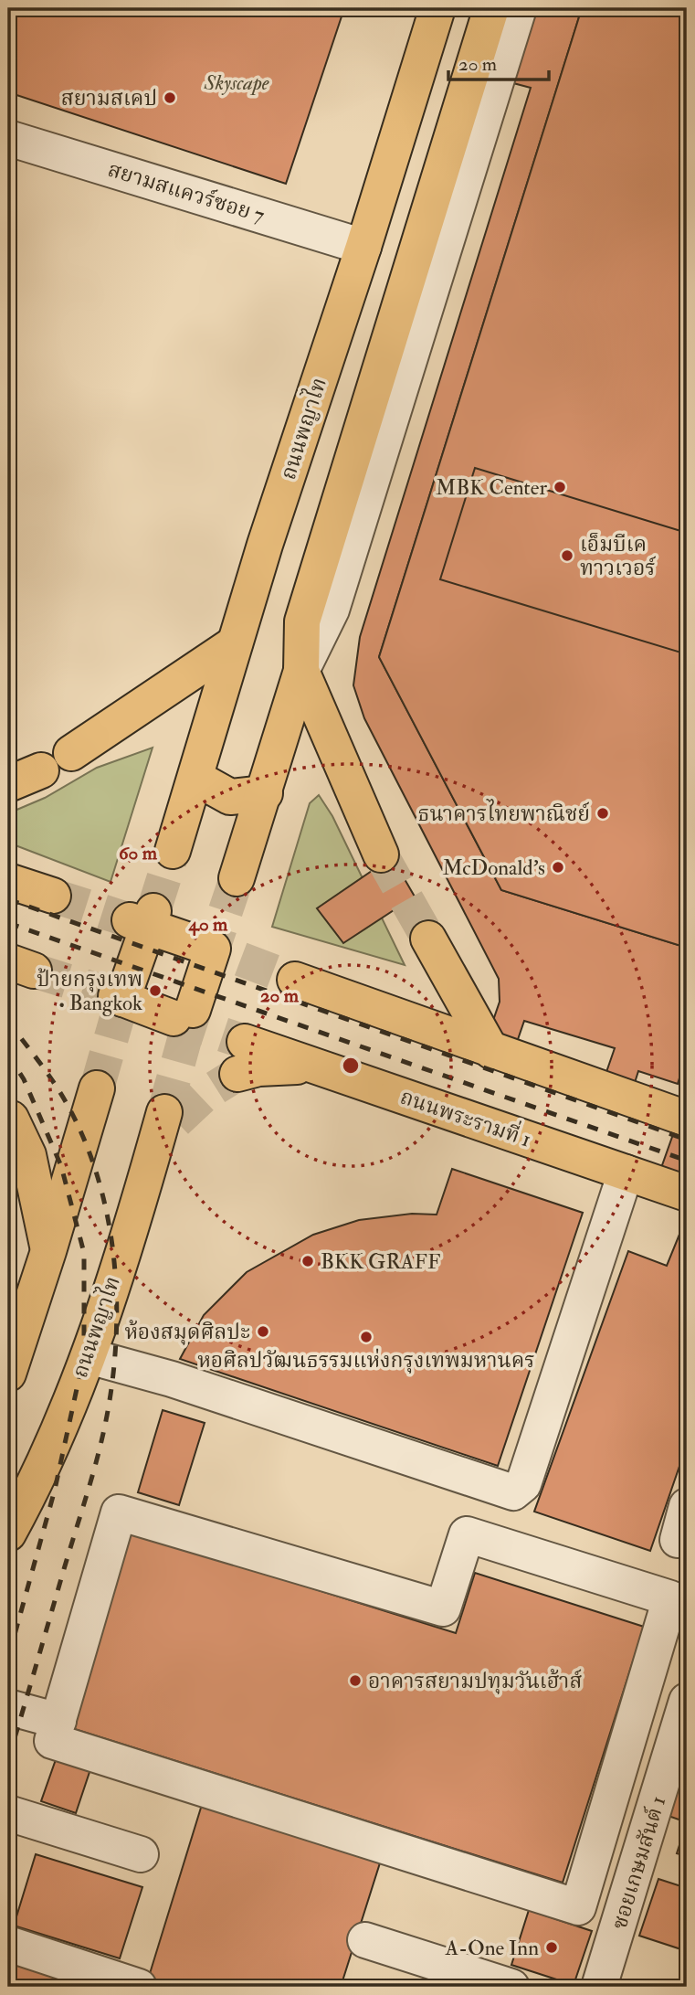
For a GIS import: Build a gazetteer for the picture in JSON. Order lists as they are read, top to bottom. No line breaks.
{"streets":{"main road":["ถนนพญาไท","ถนนพระรามที่ 1"],"street":["สยามสแควร์ซอย 7","ซอยเกษมสันต์ 1"]},"crossings":[["สยามสแควร์ซอย 7","ถนนพญาไท"]],"parks":["Skyscape"],"places":["สยามสเคป","MBK Center","เอ็มบีเค ทาวเวอร์","ธนาคารไทยพาณิชย์","McDonald's","ป้ายกรุงเทพ • Bangkok","BKK GRAFF","ห้องสมุดศิลปะ","หอศิลปวัฒนธรรมแห่งกรุงเทพมหานคร","อาคารสยามปทุมวันเฮ้าส์","A-One Inn"],"scale_bar":"20 m","rings":["60 m","40 m","20 m"]}
